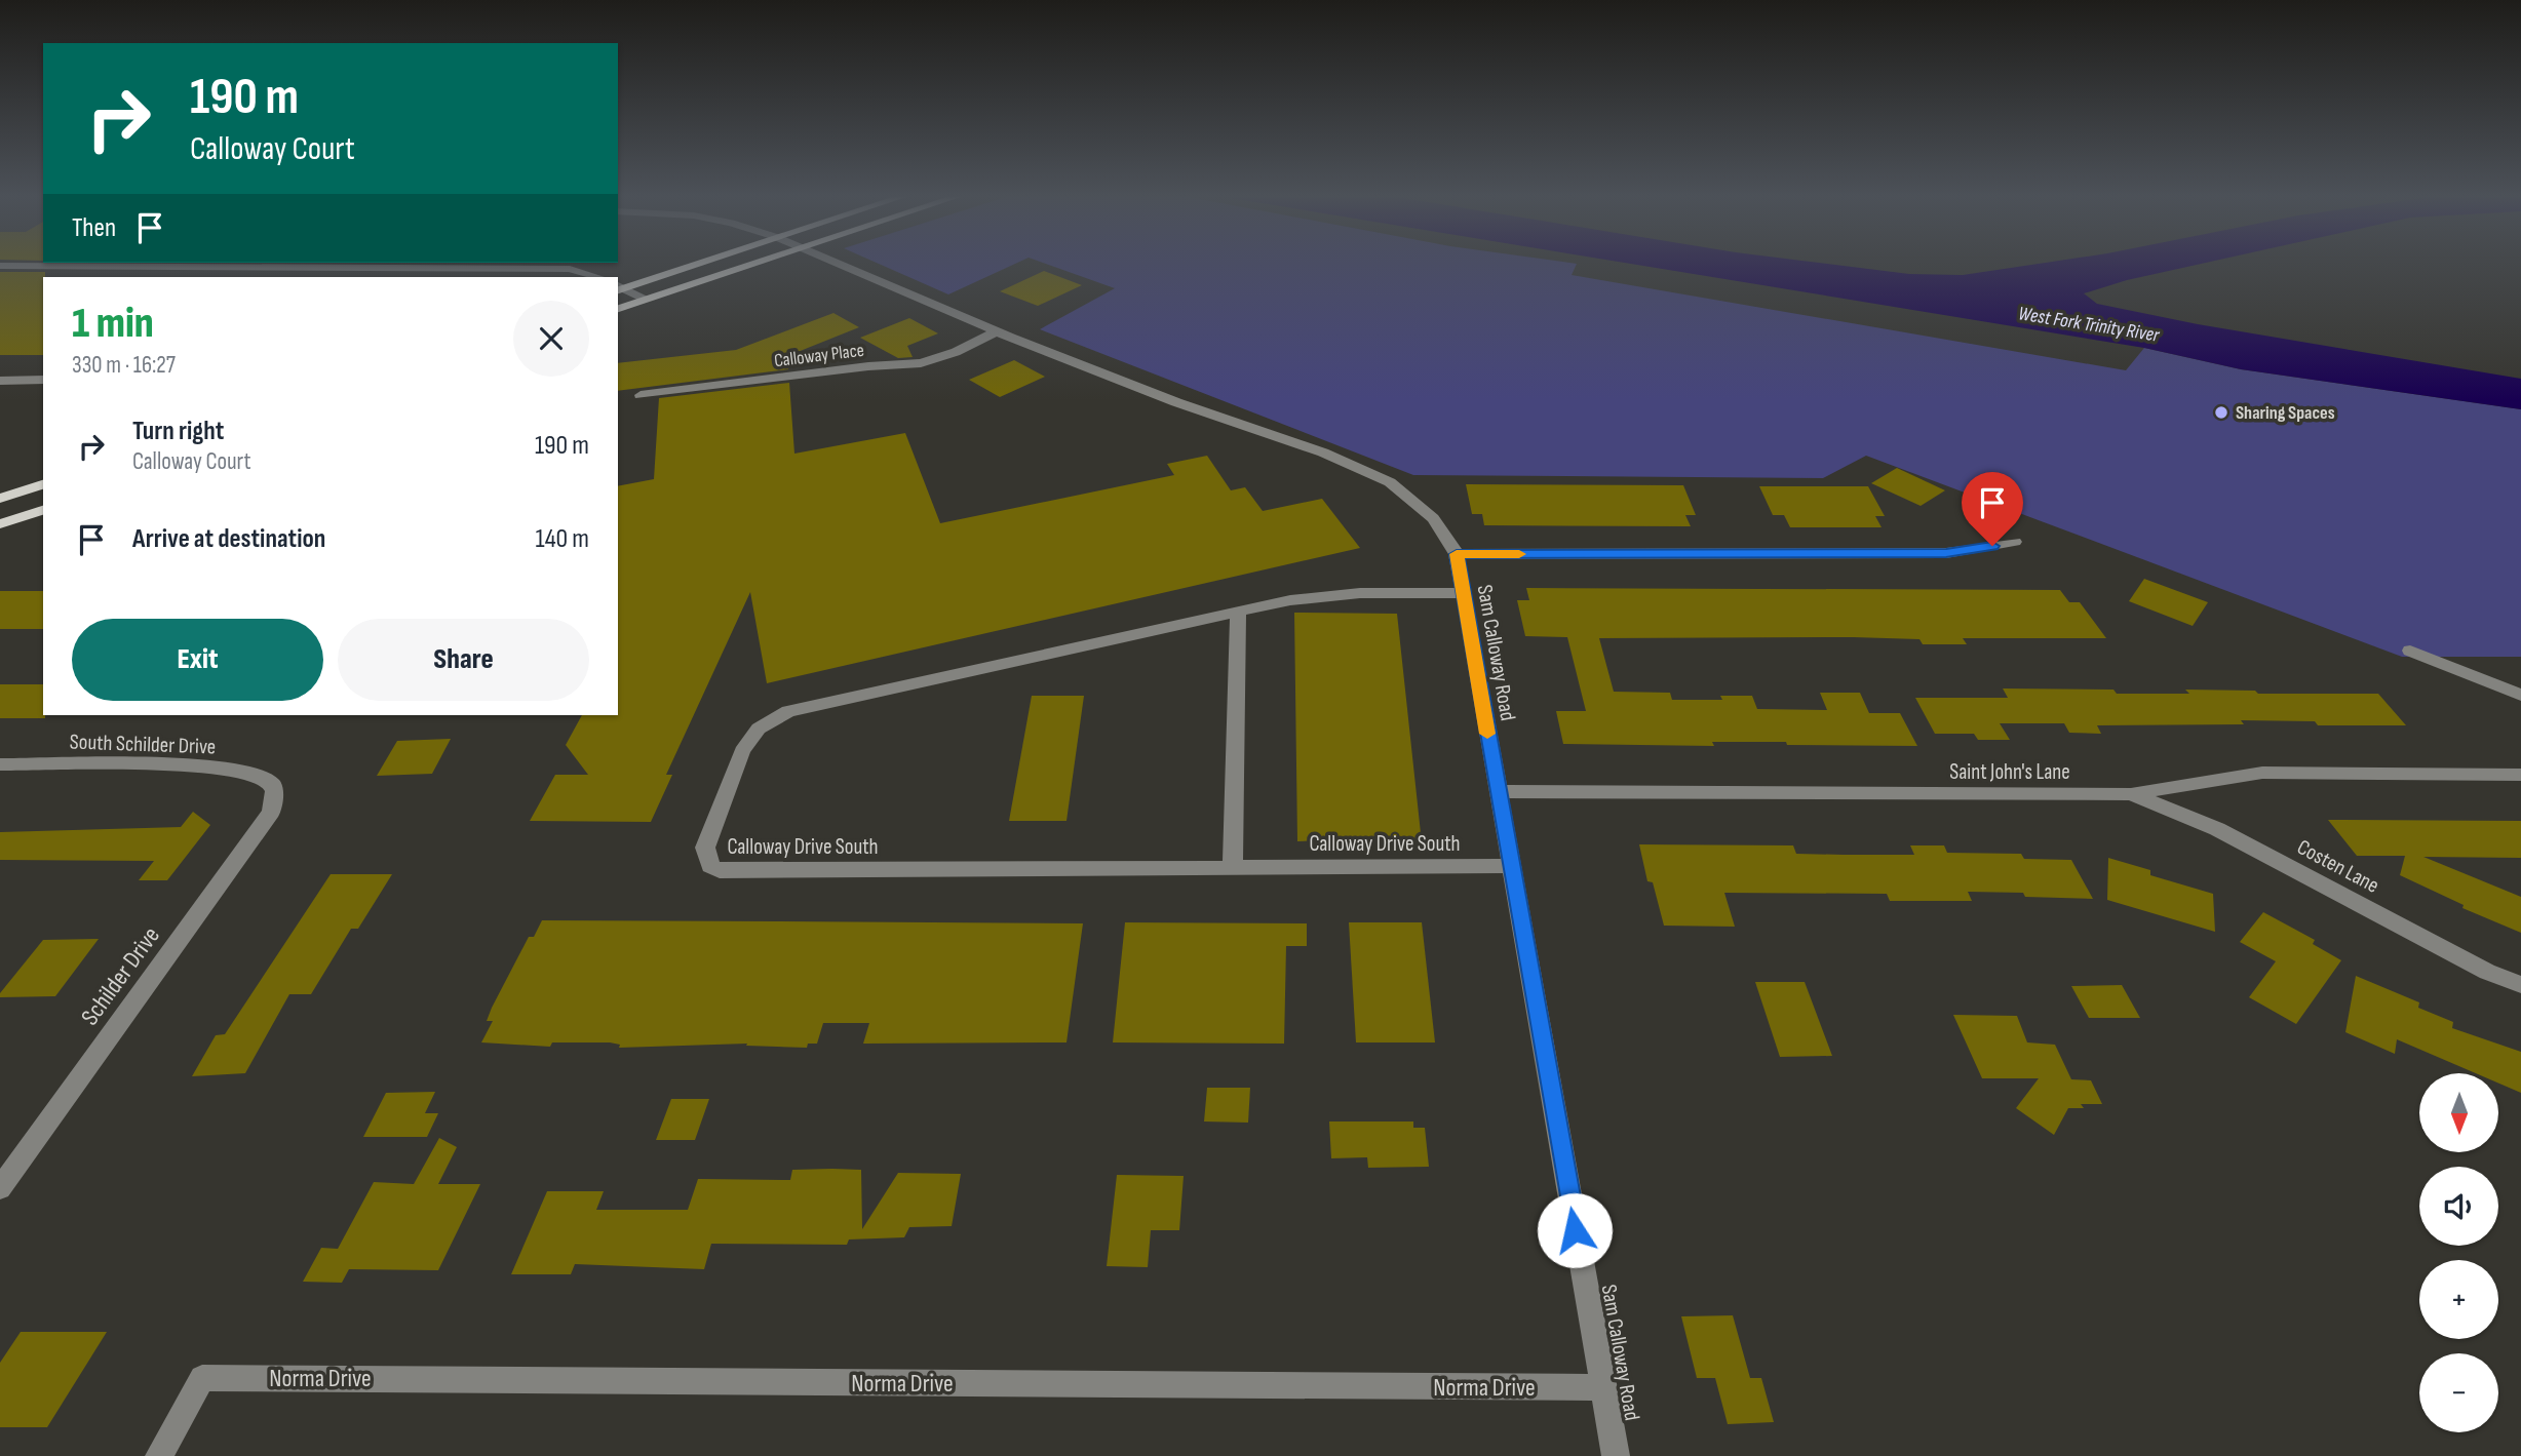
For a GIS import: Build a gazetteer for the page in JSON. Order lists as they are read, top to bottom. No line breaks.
{"streets":{"street":["Calloway Place","Sam Calloway Road","South Schilder Drive","Saint John's Lane","Calloway Drive South","Costen Lane","Schilder Drive","Norma Drive"]},"crossings":[["Calloway Place","Sam Calloway Road"],["Sam Calloway Road","Saint John's Lane"],["Sam Calloway Road","Calloway Drive South"],["Sam Calloway Road","Norma Drive"],["South Schilder Drive","Schilder Drive"],["Saint John's Lane","Costen Lane"]],"water":["West Fork Trinity River"],"places":["Sharing Spaces"],"north":"bottom","page":{"turn":["190 m","Calloway Court"],"then":"Then","heading":["1 min","330 m · 16:27"],"list":[{"name":"Turn right","note":"Calloway Court","value":"190 m"},{"name":"Arrive at destination","value":"140 m"}],"buttons":["Exit","Share"],"map_buttons":["+","−"]}}
